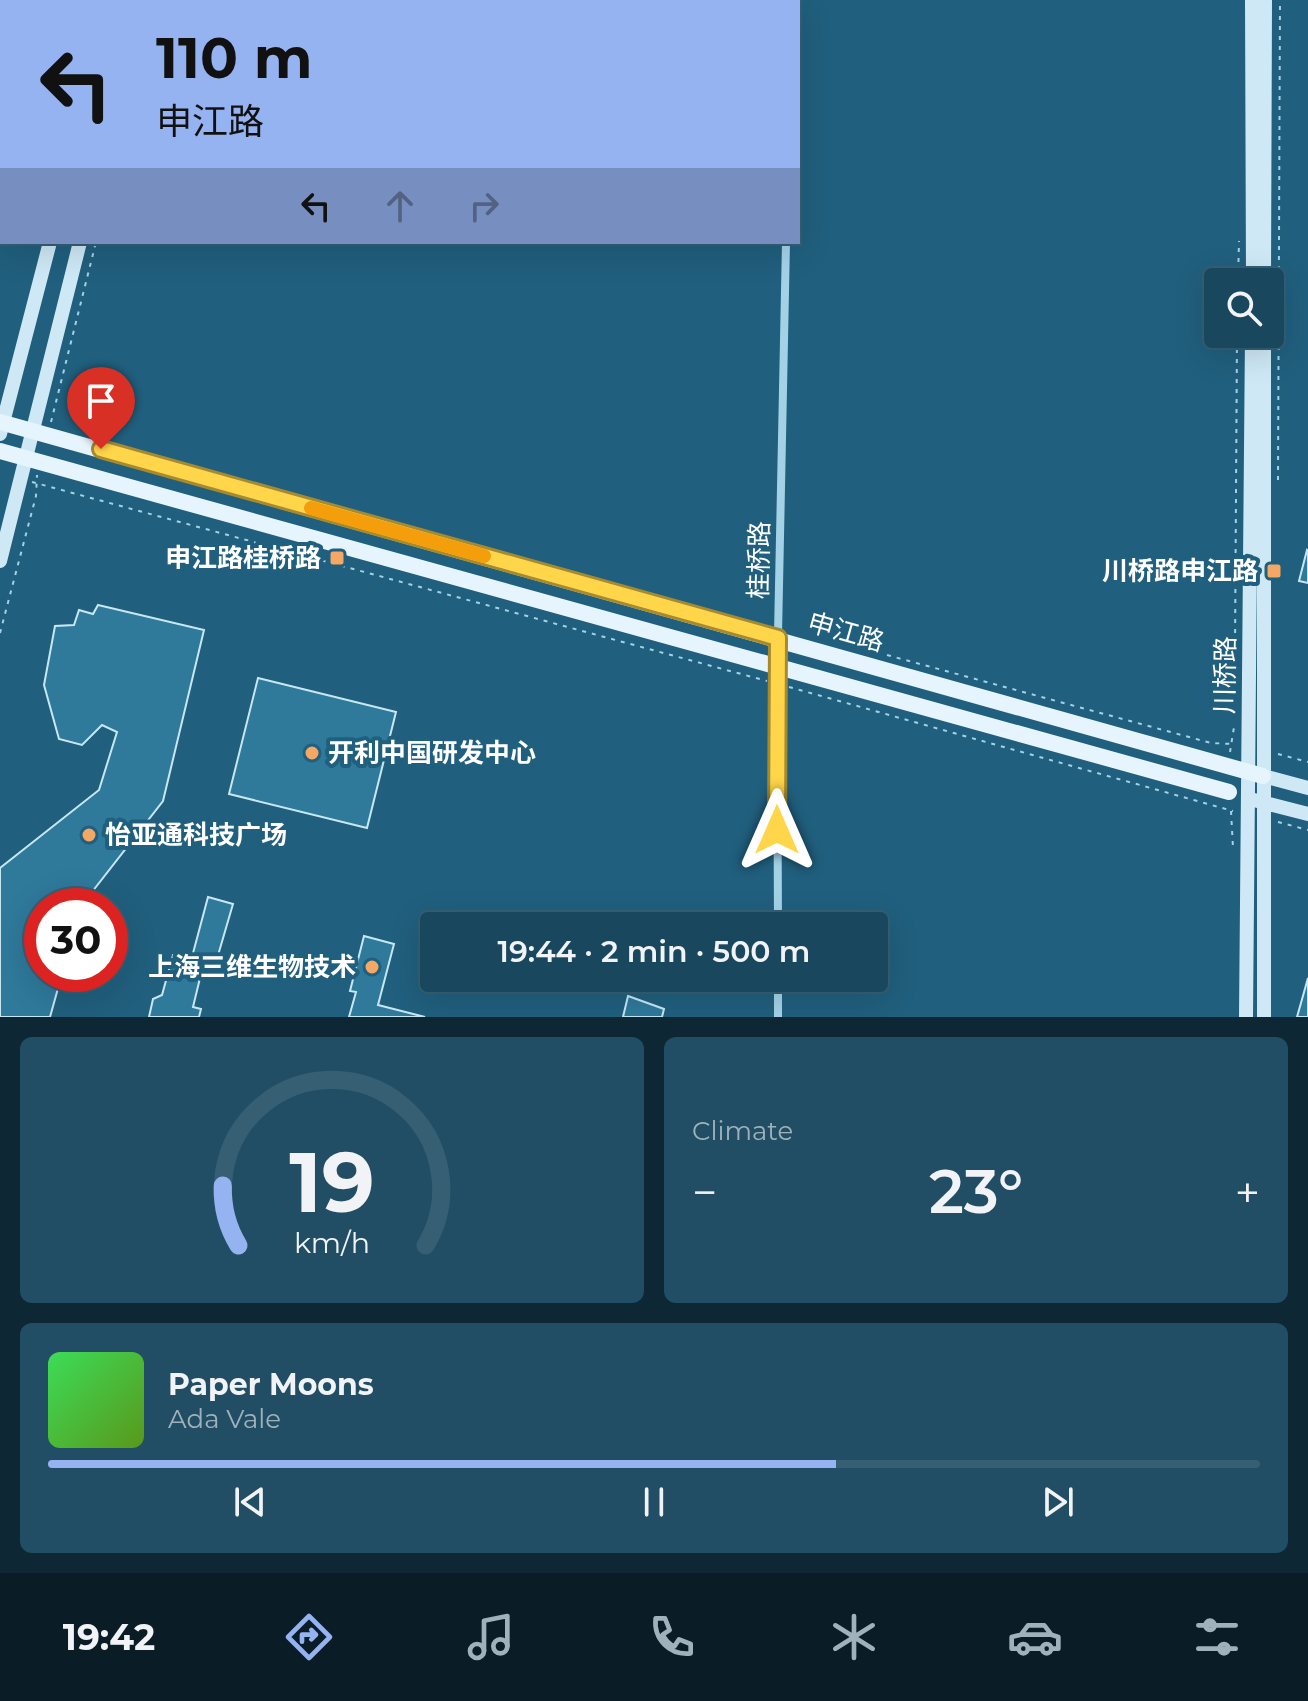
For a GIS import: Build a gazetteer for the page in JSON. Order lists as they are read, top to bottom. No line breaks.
{"streets":{"main road":["申江路"],"street":["桂桥路","川桥路"]},"crossings":[["桂桥路","申江路"],["申江路","川桥路"]],"places":{"transit":["申江路桂桥路","川桥路申江路"],"other":["开利中国研发中心","怡亚通科技广场","上海三维生物技术"]},"page":{"turn":["110 m","申江路"],"limit":"30","trip":"19:44 · 2 min · 500 m","tile":"Climate","heat":["−","23°","+"],"song":["Paper Moons","Ada Vale"],"tabs":"19:42","gauge":["19","km/h"]}}
